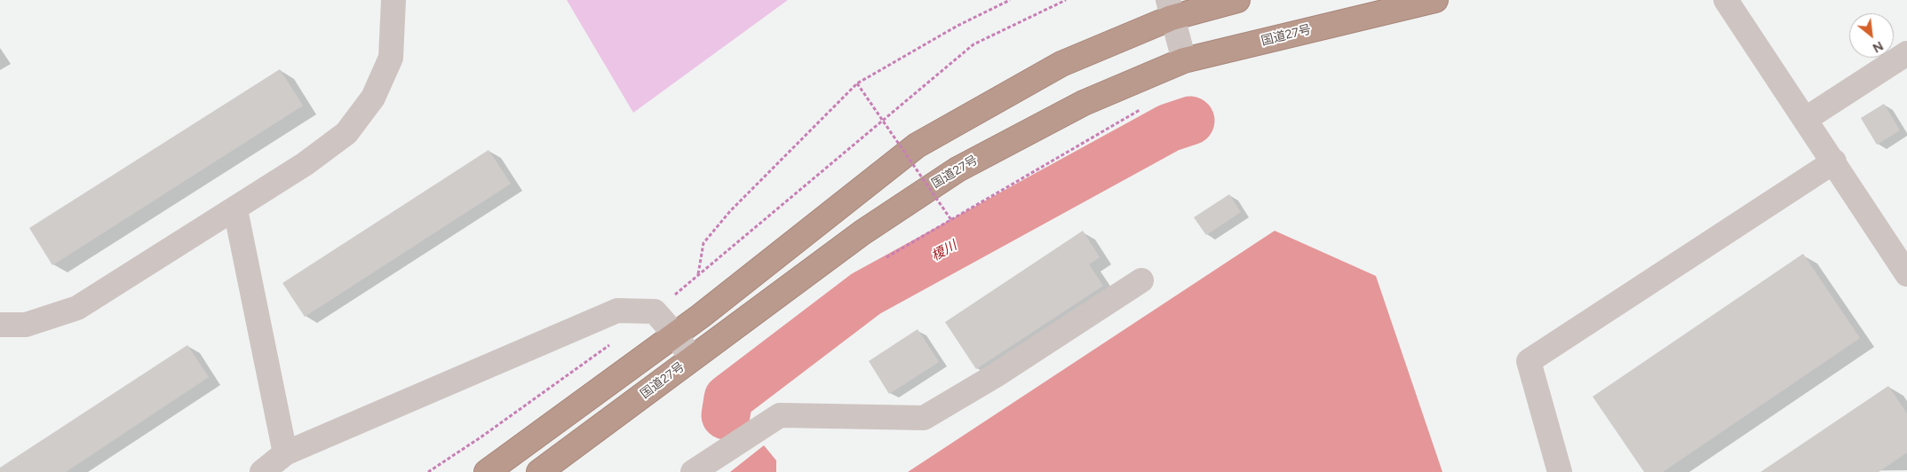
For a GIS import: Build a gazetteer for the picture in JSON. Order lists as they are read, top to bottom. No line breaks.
{"streets":{"highway":["国道27号"]},"water":["榎川"],"north":"bottom right"}
